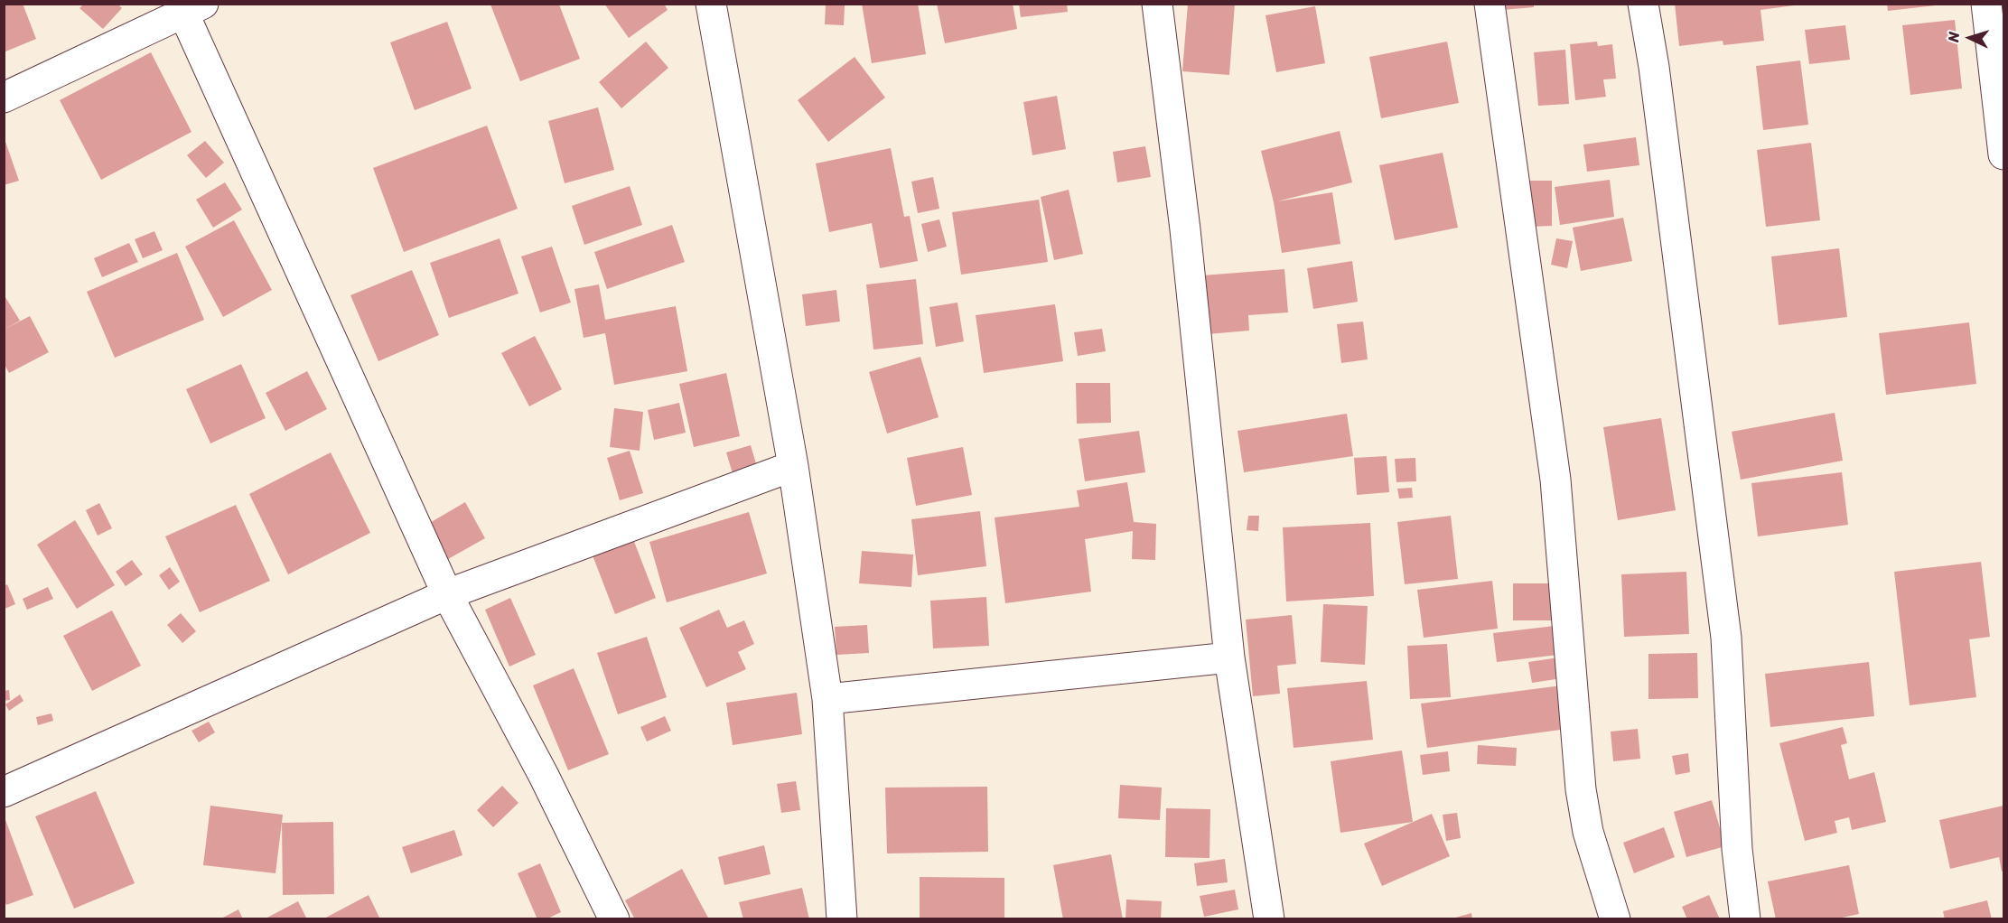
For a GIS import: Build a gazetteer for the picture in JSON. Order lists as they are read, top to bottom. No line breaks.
{"north":"left"}
